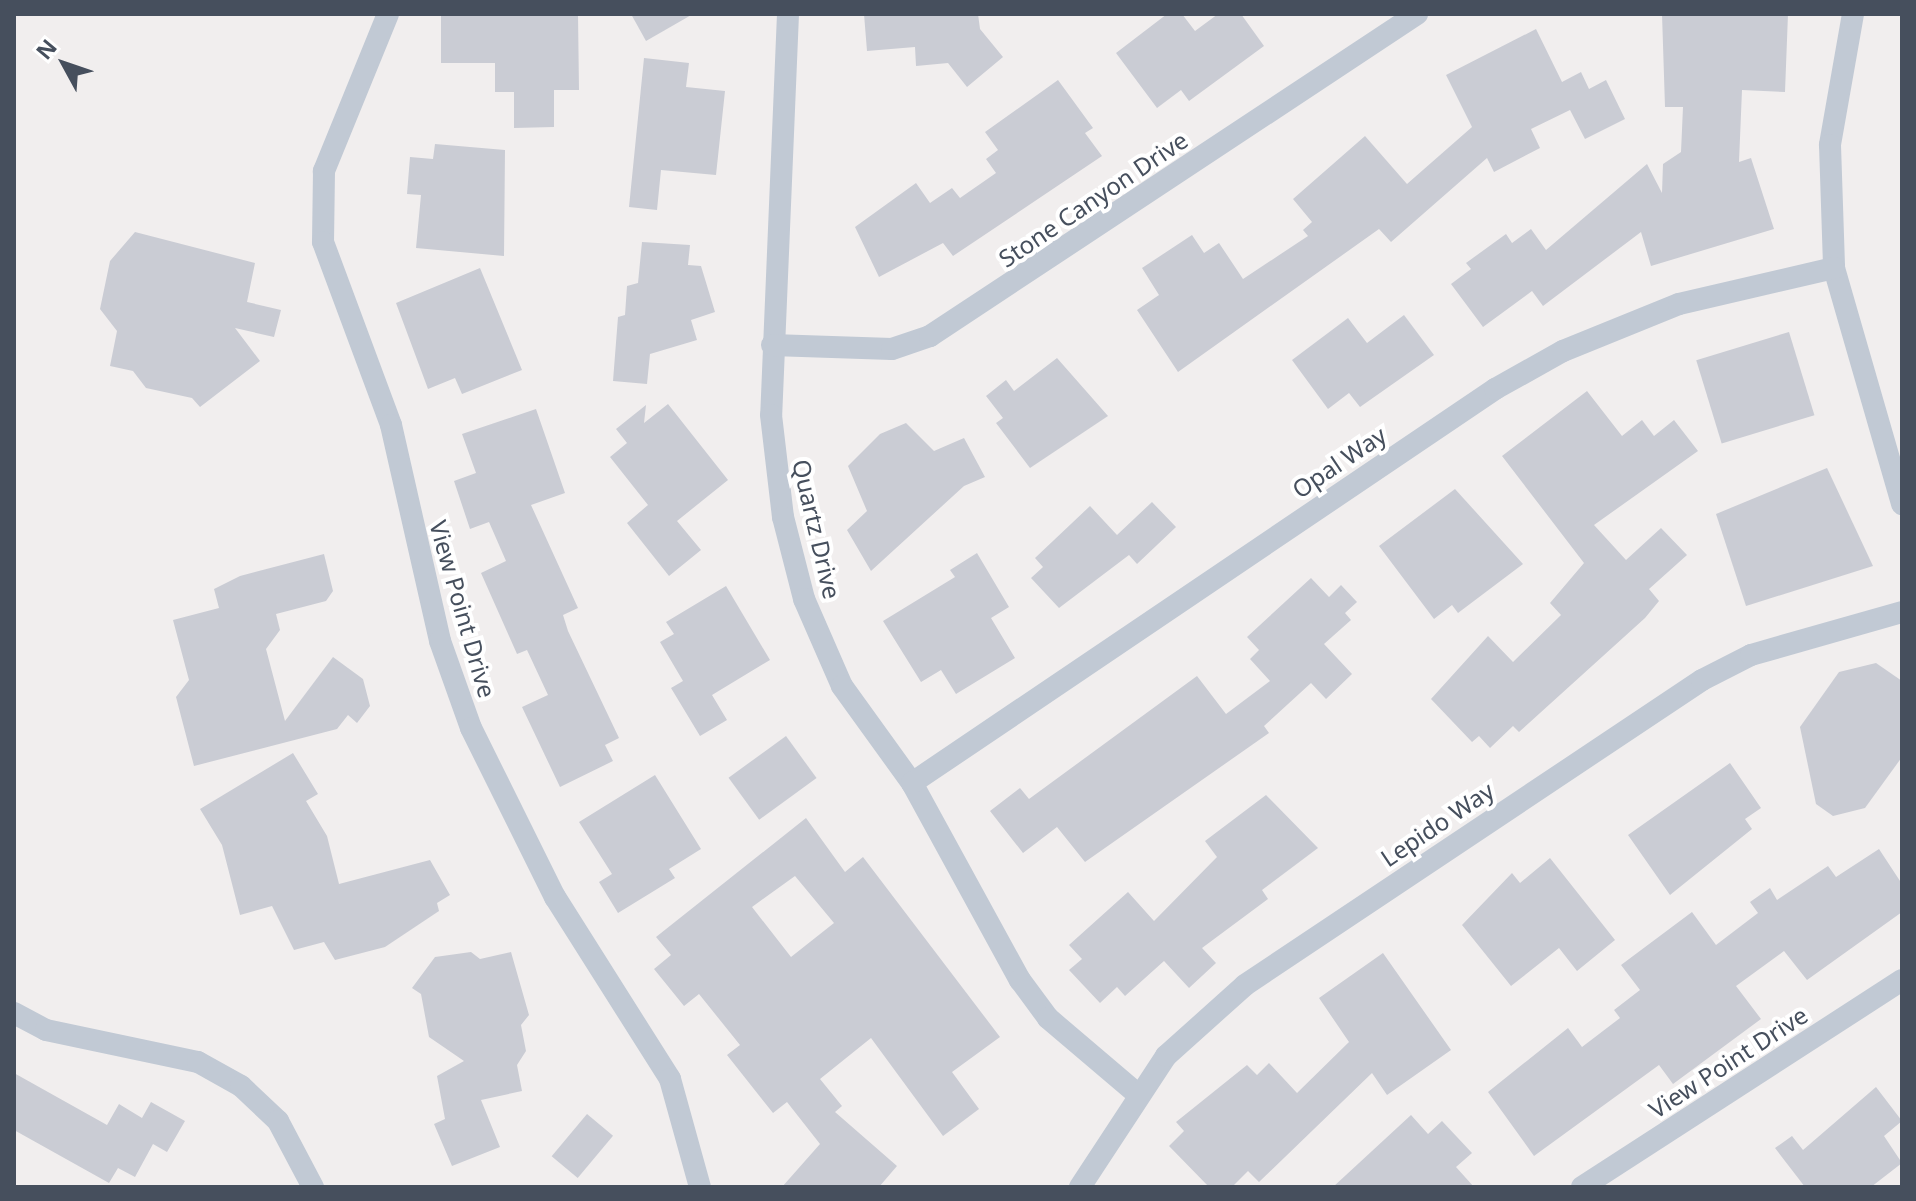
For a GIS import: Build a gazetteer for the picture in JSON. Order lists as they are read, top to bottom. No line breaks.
{"streets":{"street":["Stone Canyon Drive","Opal Way","Quartz Drive","View Point Drive","Lepido Way"]},"crossings":[["Stone Canyon Drive","Quartz Drive"],["Opal Way","Quartz Drive"],["Quartz Drive","Lepido Way"]],"north":"top left"}
